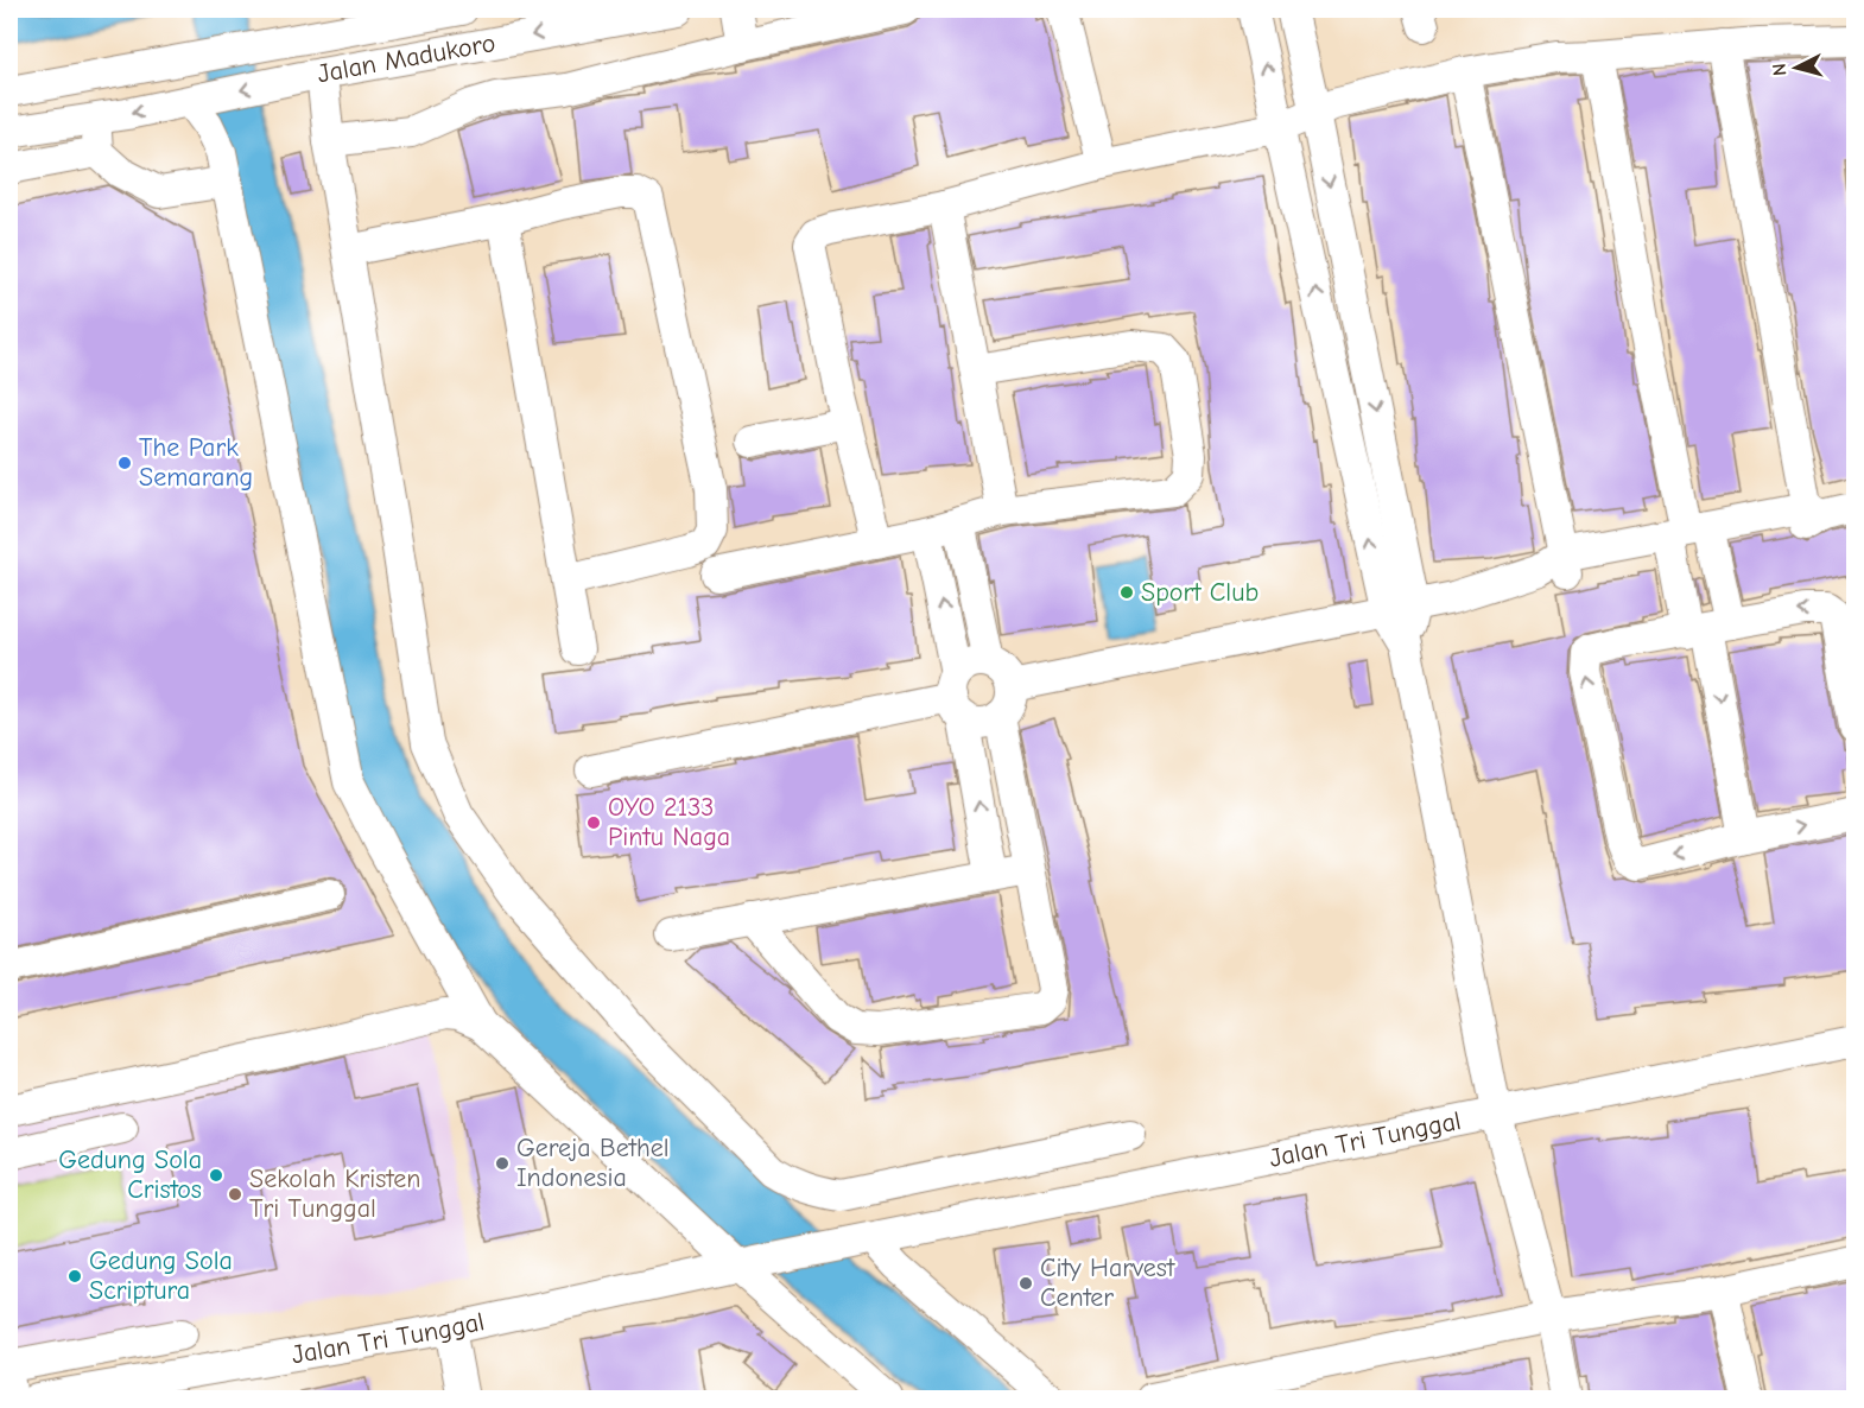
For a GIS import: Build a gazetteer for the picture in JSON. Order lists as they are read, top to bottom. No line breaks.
{"streets":{"street":["Jalan Madukoro","Jalan Tri Tunggal"]},"places":["The Park Semarang","Sport Club","OYO 2133 Pintu Naga","Gereja Bethel Indonesia","Gedung Sola Cristos","Sekolah Kristen Tri Tunggal","Gedung Sola Scriptura","City Harvest Center"],"north":"left"}
